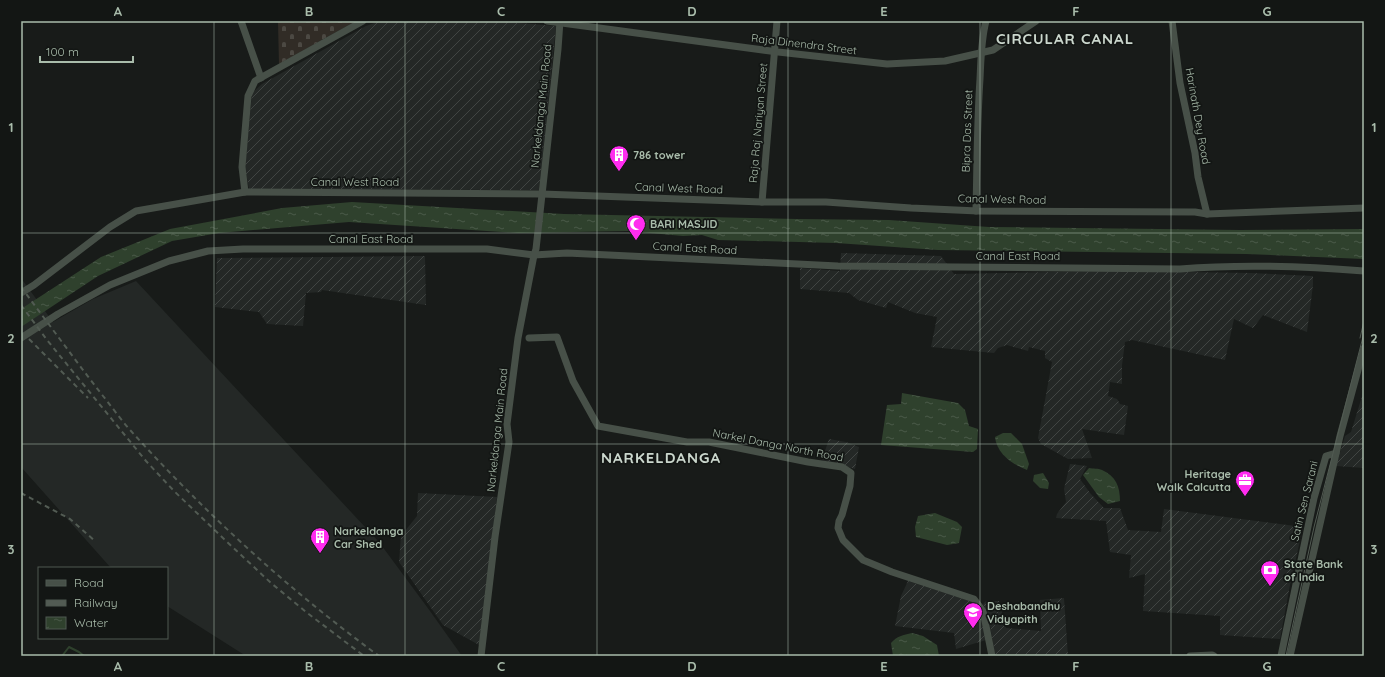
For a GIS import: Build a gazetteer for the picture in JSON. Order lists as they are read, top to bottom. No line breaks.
{"streets":{"main road":["Raja Dinendra Street","Narkeldanga Main Road","Harinath Dey Road","Raja Raj Nariyan Street","Bipra Das Street","Canal West Road","Canal East Road","Narkel Danga North Road","Satin Sen Sarani"]},"crossings":[["Raja Dinendra Street","Narkeldanga Main Road"],["Raja Dinendra Street","Raja Raj Nariyan Street"],["Raja Dinendra Street","Bipra Das Street"],["Narkeldanga Main Road","Canal West Road"],["Narkeldanga Main Road","Canal East Road"],["Harinath Dey Road","Canal West Road"],["Raja Raj Nariyan Street","Canal West Road"],["Bipra Das Street","Canal West Road"]],"districts":["CIRCULAR CANAL","NARKELDANGA"],"places":{"building":["786 tower","Narkeldanga Car Shed"],"mosque":["BARI MASJID"],"office":["Heritage Walk Calcutta"],"bank":["State Bank of India"],"school or university":["Deshabandhu Vidyapith"]},"legend":["Road","Railway","Water"],"scale_bar":"100 m","grid":{"columns":["A","B","C","D","E","F","G"],"rows":["1","2","3"]}}
